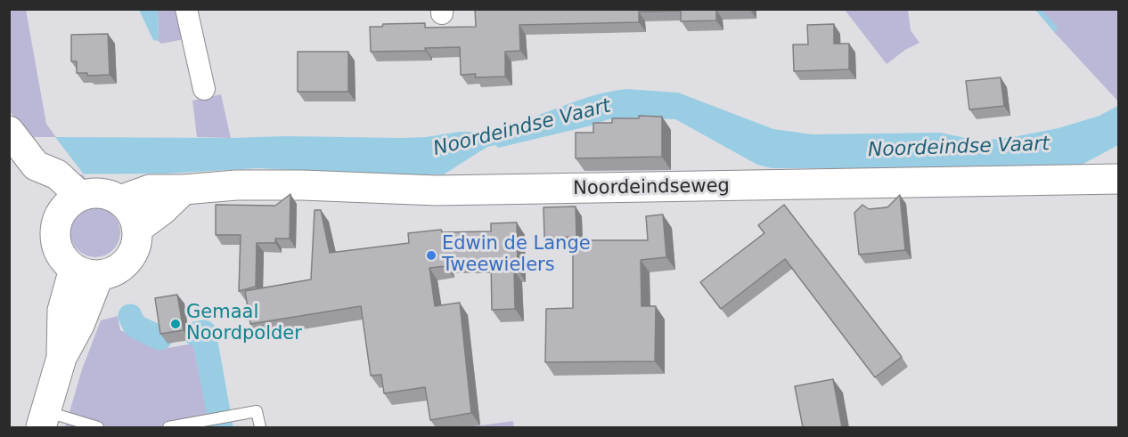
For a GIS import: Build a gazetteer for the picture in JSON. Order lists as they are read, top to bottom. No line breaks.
{"streets":{"street":["Noordeindseweg"]},"water":["Noordeindse Vaart"],"places":["Edwin de Lange Tweewielers","Gemaal Noordpolder"]}
